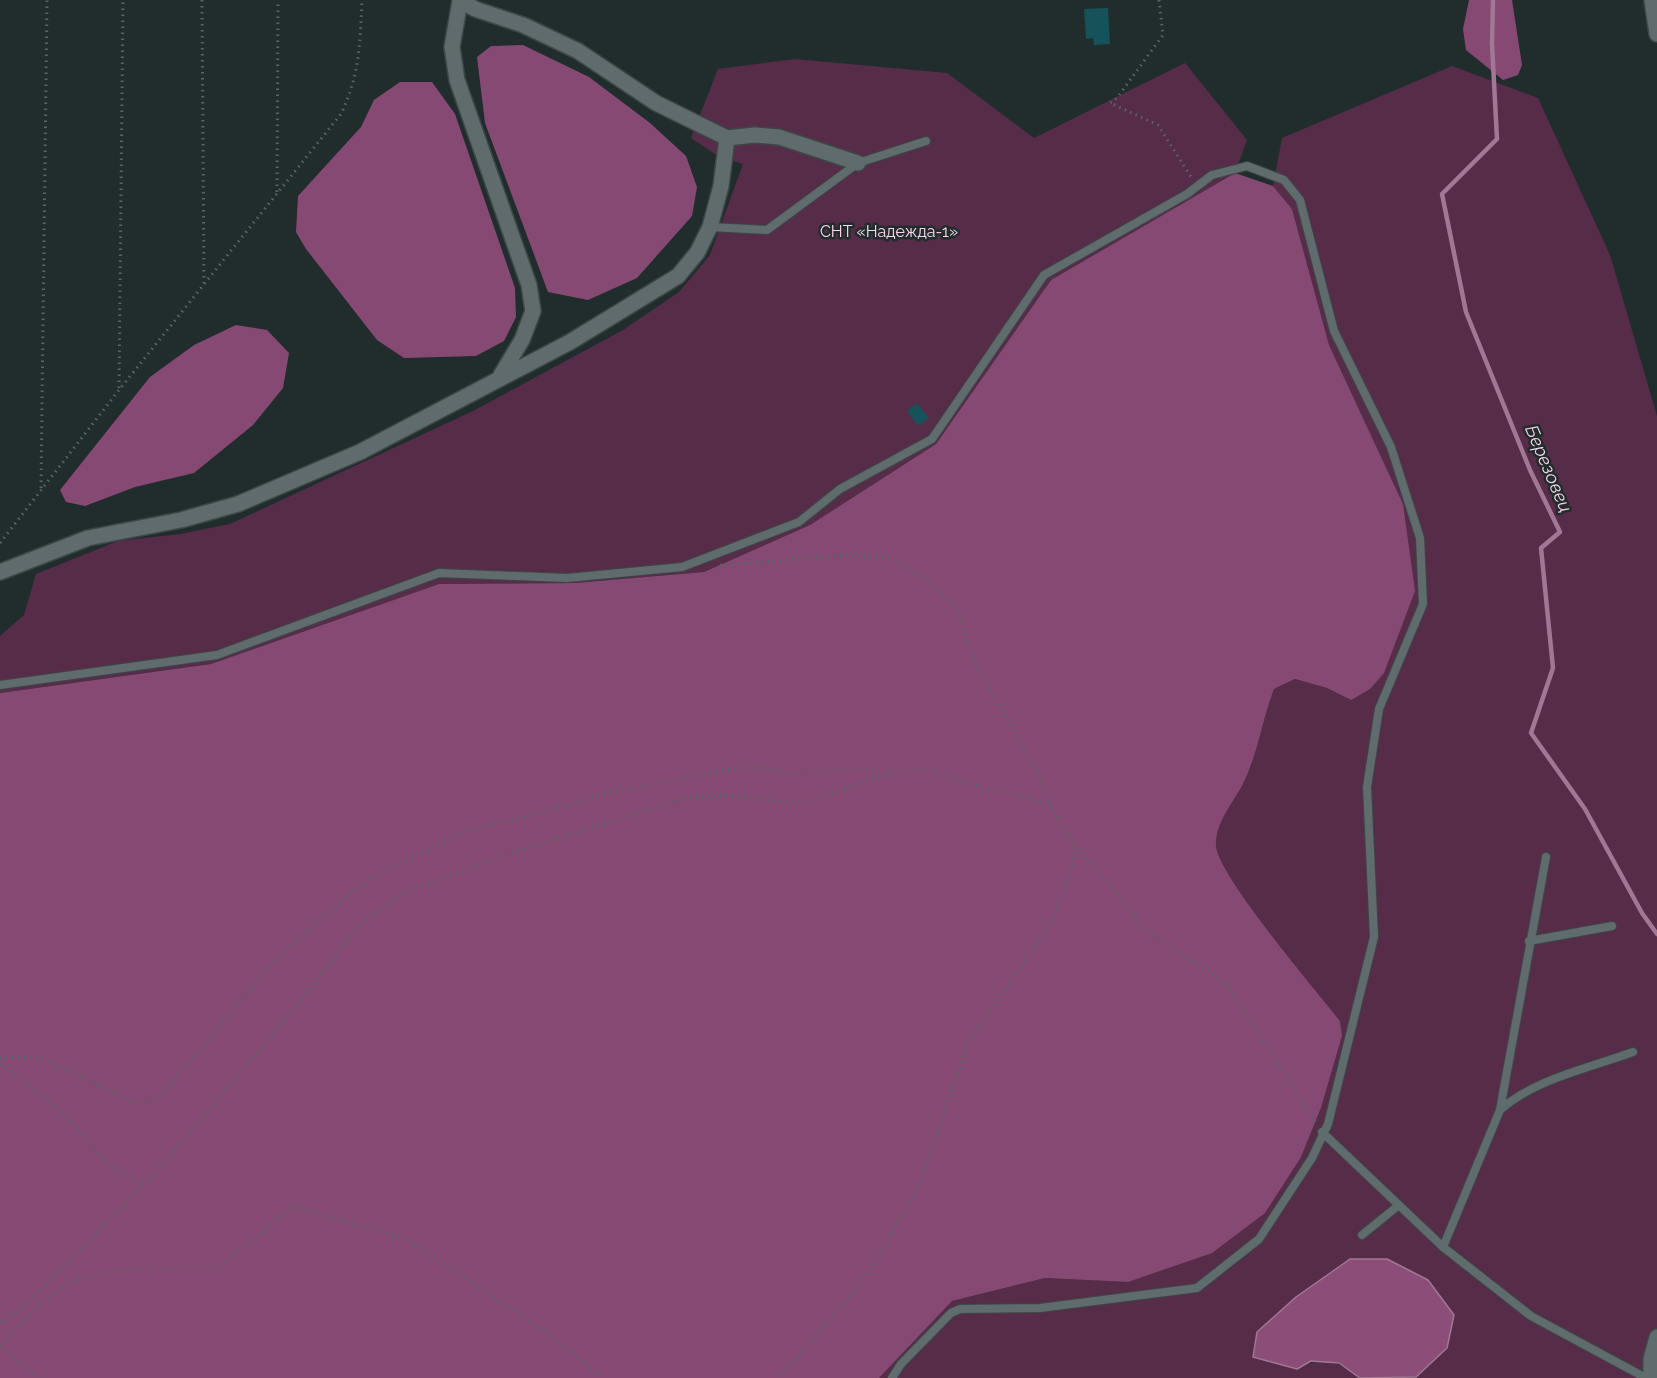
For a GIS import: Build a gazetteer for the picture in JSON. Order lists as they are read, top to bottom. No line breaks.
{"water":["Березовец"],"parks":["СНТ «Надежда-1»"]}
